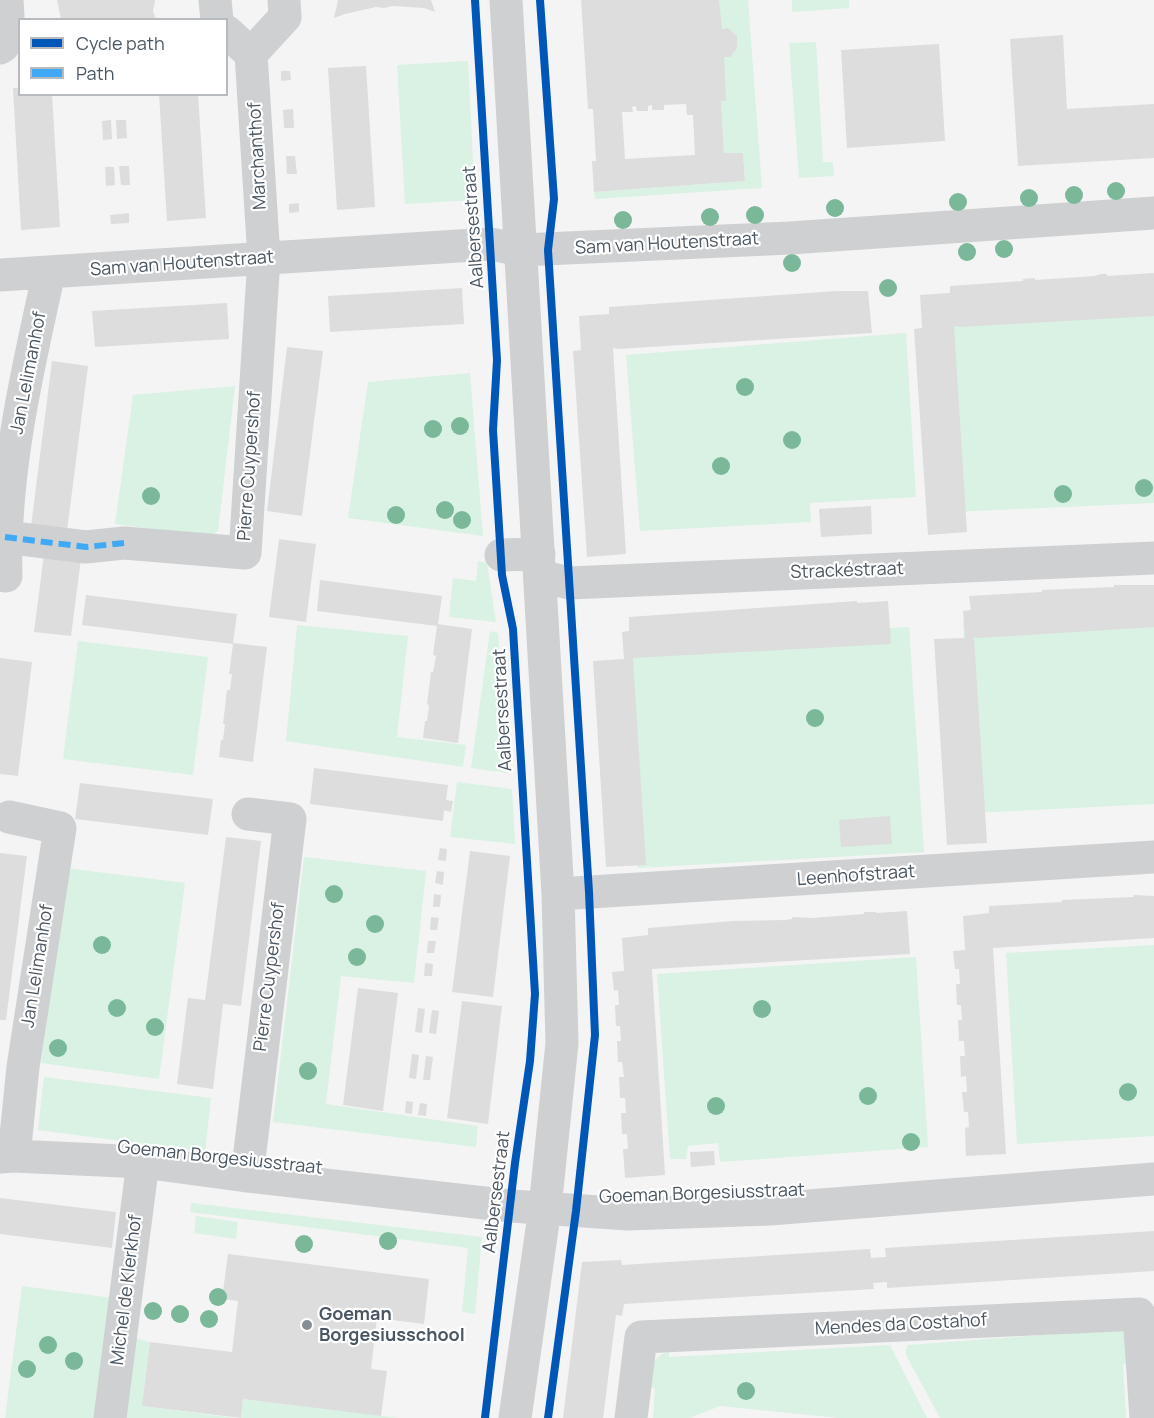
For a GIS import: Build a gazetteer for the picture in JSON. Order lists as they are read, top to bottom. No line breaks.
{"streets":{"street":["Marchanthof","Sam van Houtenstraat","Jan Lelimanhof","Pierre Cuypershof","Strackéstraat","Leenhofstraat","Goeman Borgesiusstraat","Michel de Klerkhof","Mendes da Costahof"],"cycle path":["Aalbersestraat"]},"crossings":[["Marchanthof","Sam van Houtenstraat"],["Marchanthof","Pierre Cuypershof"],["Sam van Houtenstraat","Jan Lelimanhof"],["Sam van Houtenstraat","Pierre Cuypershof"],["Jan Lelimanhof","Pierre Cuypershof"],["Jan Lelimanhof","Goeman Borgesiusstraat"],["Pierre Cuypershof","Goeman Borgesiusstraat"],["Goeman Borgesiusstraat","Michel de Klerkhof"]],"places":["Goeman Borgesiusschool"],"legend":["Cycle path","Path"]}
